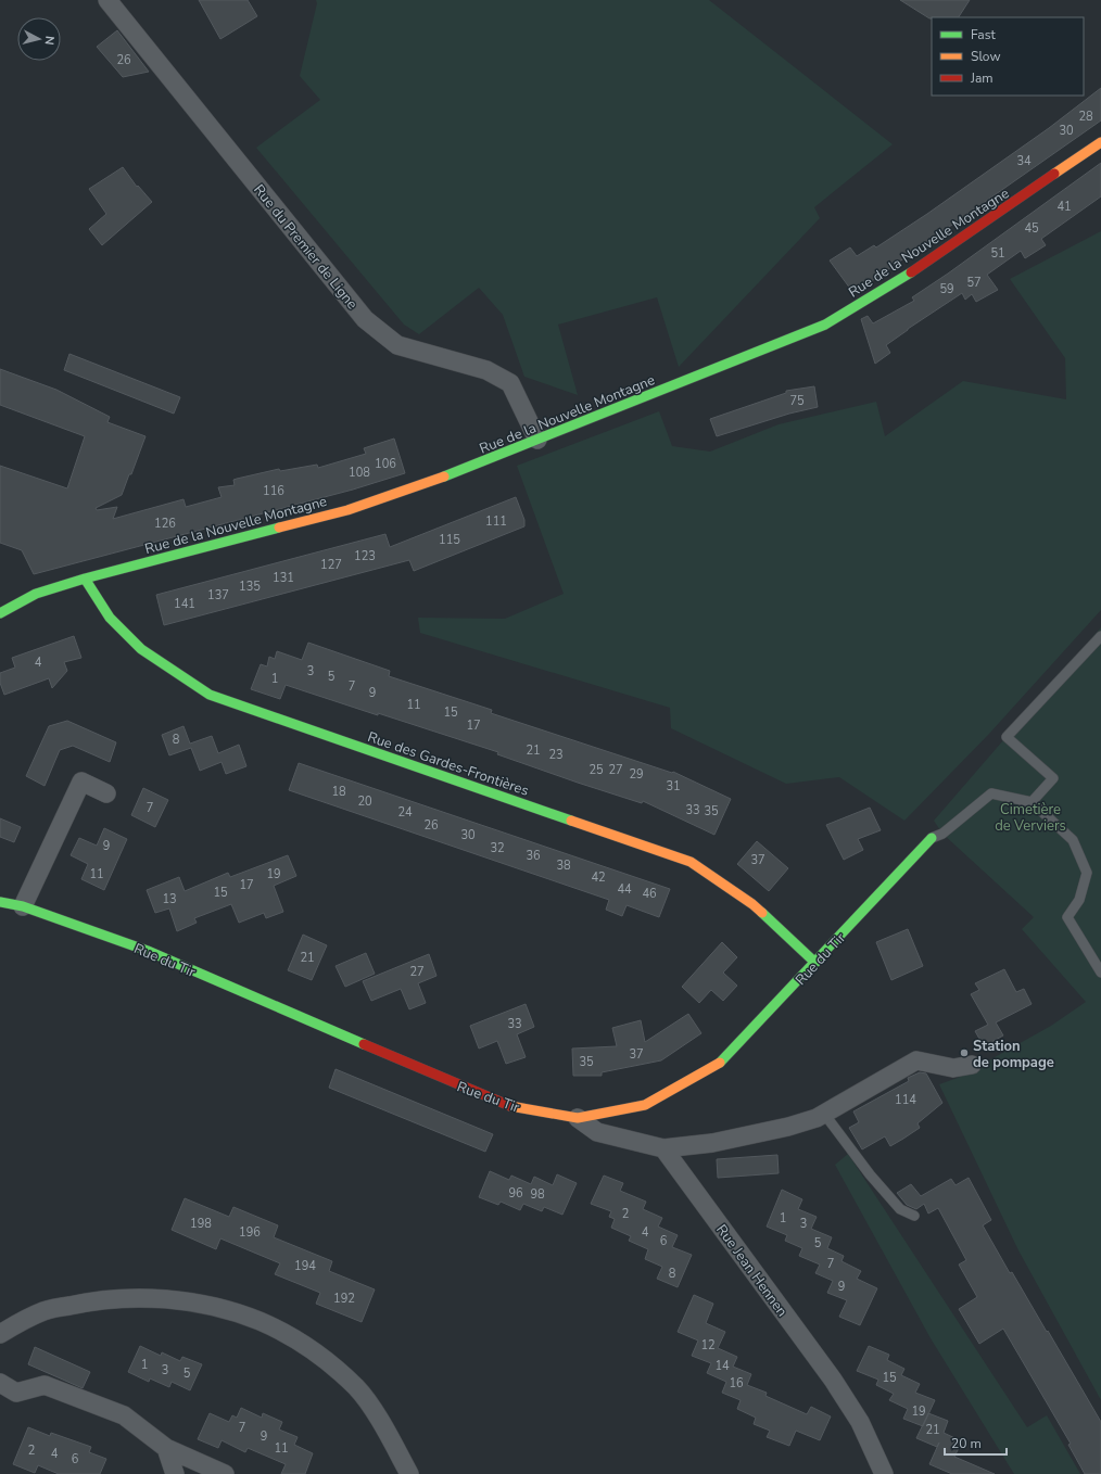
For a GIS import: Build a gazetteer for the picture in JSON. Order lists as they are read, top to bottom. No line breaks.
{"streets":{"street":["Rue de la Nouvelle Montagne","Rue du Premier de Ligne","Rue des Gardes-Frontières","Rue du Tir","Rue Jean Hennen"]},"crossings":[["Rue de la Nouvelle Montagne","Rue du Premier de Ligne"],["Rue de la Nouvelle Montagne","Rue des Gardes-Frontières"],["Rue des Gardes-Frontières","Rue du Tir"]],"parks":["Cimetière de Verviers"],"places":["Station de pompage"],"house_numbers":["26","28","30","34","41","45","51","57","59","75","106","108","116","111","126","115","123","127","131","135","137","141","4","3","5","1","7","9","11","15","17","8","21","23","25","27","29","31","18","20","7","33","35","24","26","30","9","32","36","37","38","11","19","42","17","44","15","46","13","21","27","33","37","35","114","96","98","2","1","198","3","196","4","6","5","7","194","8","9","192","12","1","14","3","5","15","16","19","7","21","9","11","2","4","6"],"legend":["Fast","Slow","Jam"],"scale_bar":"20 m","north":"right"}
